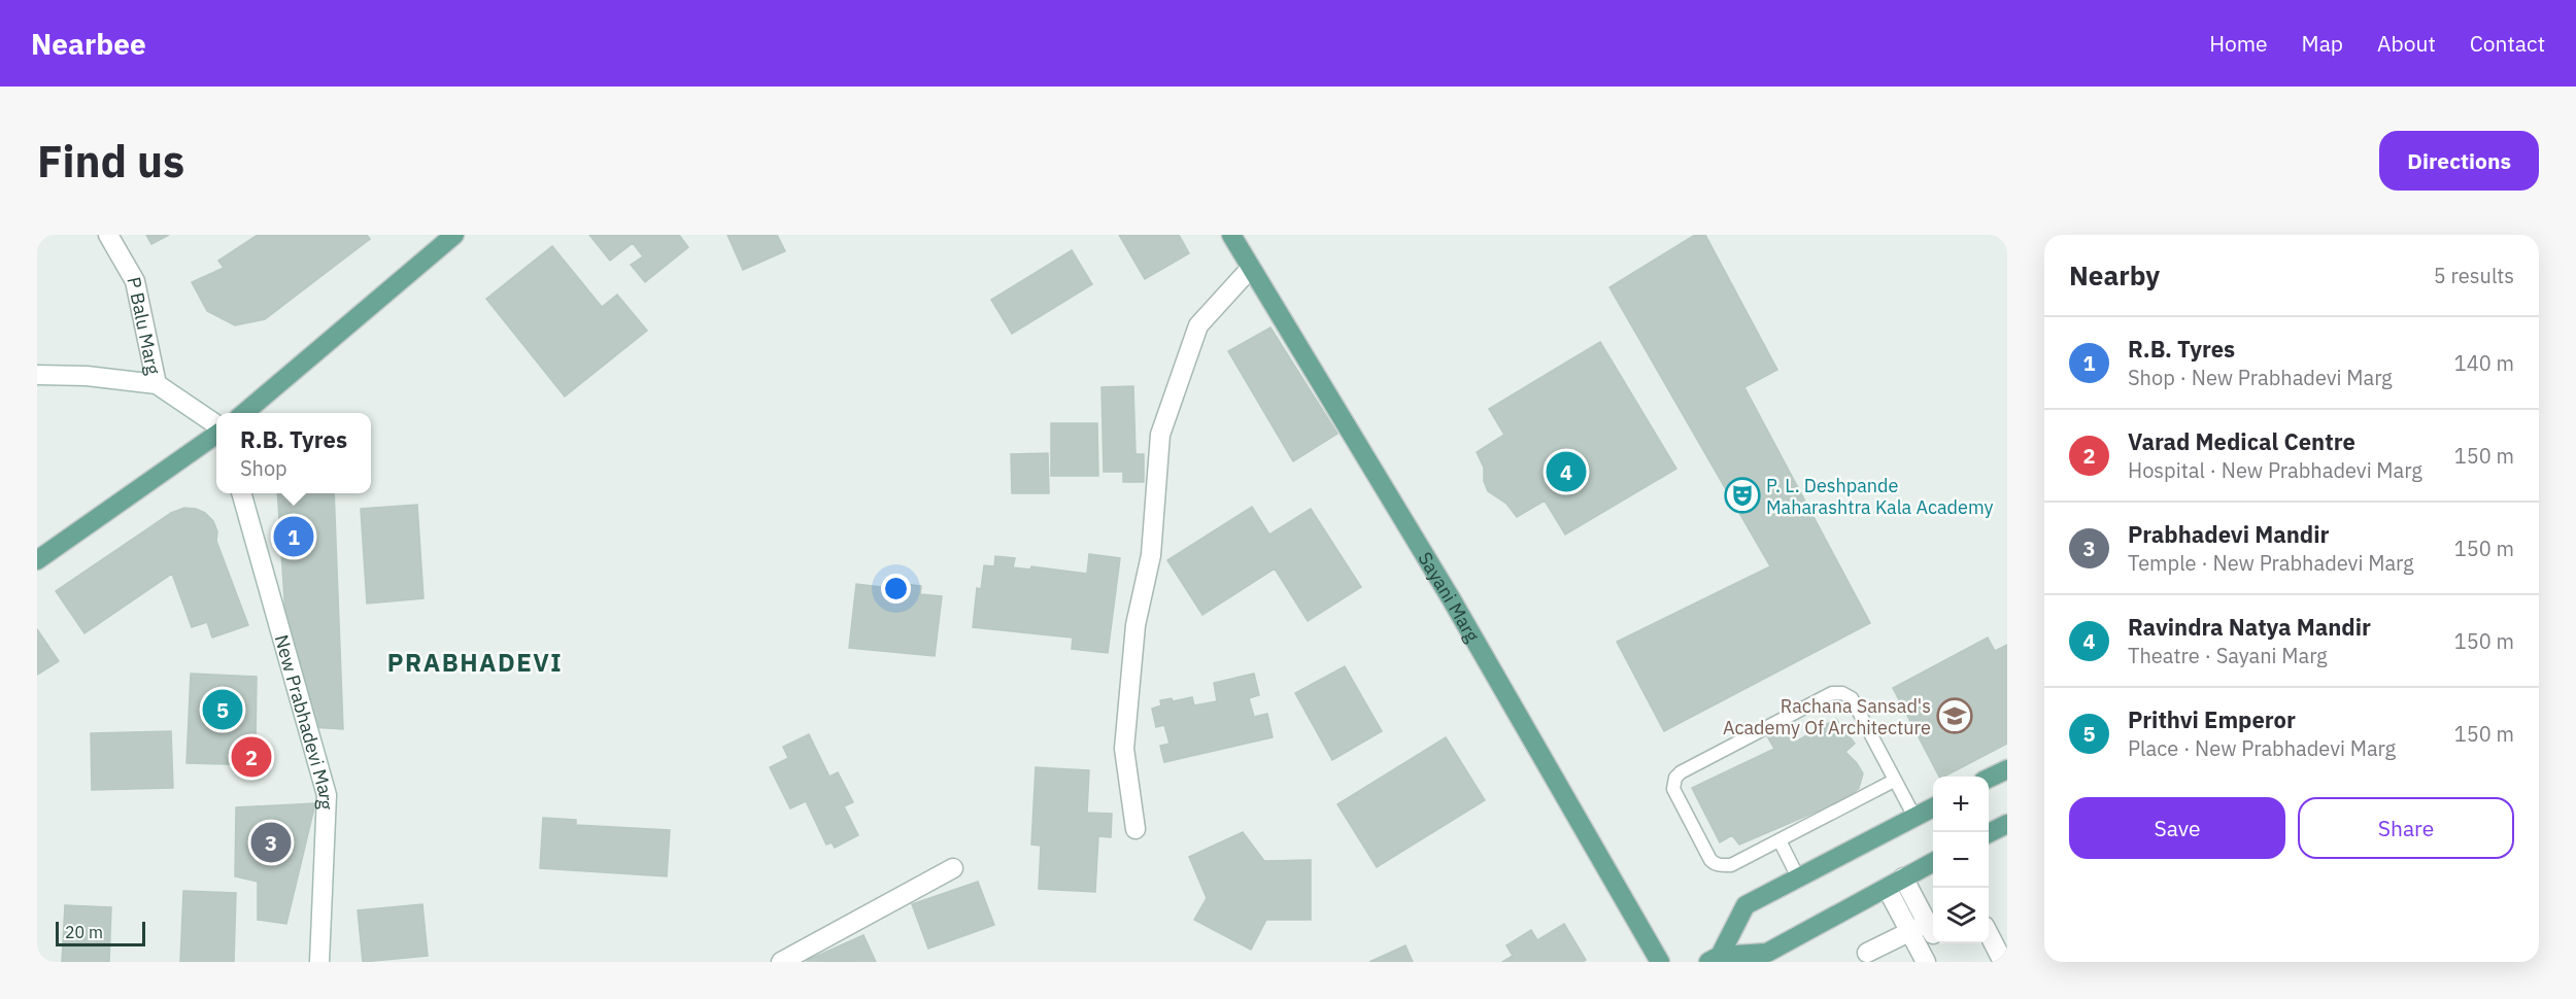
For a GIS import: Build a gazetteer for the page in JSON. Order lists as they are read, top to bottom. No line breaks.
{"streets":{"main road":["Sayani Marg"],"street":["P Balu Marg","New Prabhadevi Marg"]},"districts":["PRABHADEVI"],"places":{"theatre":["P. L. Deshpande Maharashtra Kala Academy"],"school or university":["Rachana Sansad's Academy Of Architecture"]},"scale_bar":"20 m","page":{"header":"Nearbee","nav":["Home","Map","About","Contact"],"buttons":["Directions",["Save","Share"]],"title":"Find us","heading":["Nearby","5 results"],"list":[{"mark":"1","name":"R.B. Tyres","note":"Shop · New Prabhadevi Marg","value":"140 m"},{"mark":"2","name":"Varad Medical Centre","note":"Hospital · New Prabhadevi Marg","value":"150 m"},{"mark":"3","name":"Prabhadevi Mandir","note":"Temple · New Prabhadevi Marg","value":"150 m"},{"mark":"4","name":"Ravindra Natya Mandir","note":"Theatre · Sayani Marg","value":"150 m"},{"mark":"5","name":"Prithvi Emperor","note":"Place · New Prabhadevi Marg","value":"150 m"}],"popup":["R.B. Tyres","Shop"],"pins":["4","1","5","2","3"],"map_buttons":["+","−"],"scale":"20 m"}}
